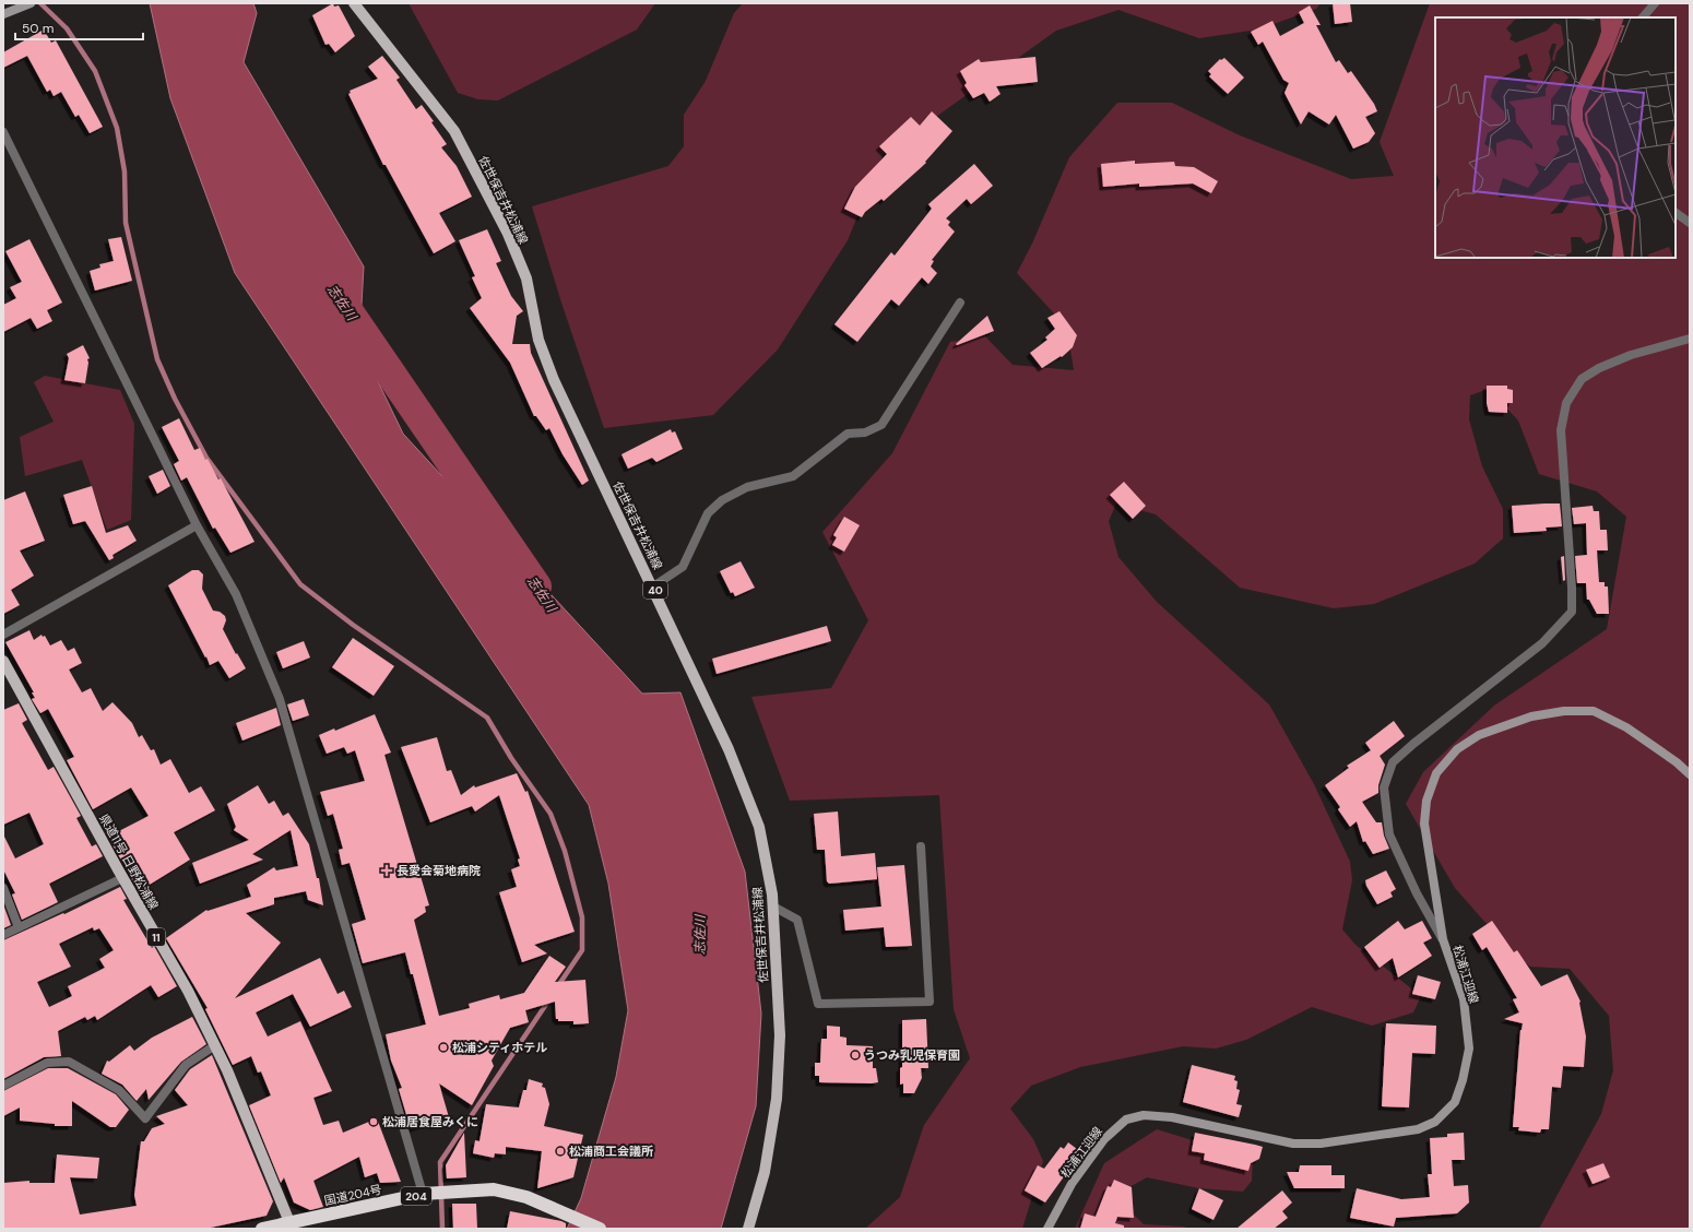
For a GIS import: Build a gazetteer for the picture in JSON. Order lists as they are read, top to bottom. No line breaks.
{"streets":{"highway":["国道204号","204"],"main road":["佐世保吉井松浦線","40","県道11号 日野松浦線","11","松浦江迎線"]},"crossings":[["県道11号 日野松浦線","国道204号"]],"water":["志佐川"],"places":{"health":["長愛会菊地病院"],"other":["松浦シティホテル","うつみ乳児保育園","松浦居食屋みくに","松浦商工会議所"]},"scale_bar":"50 m"}
